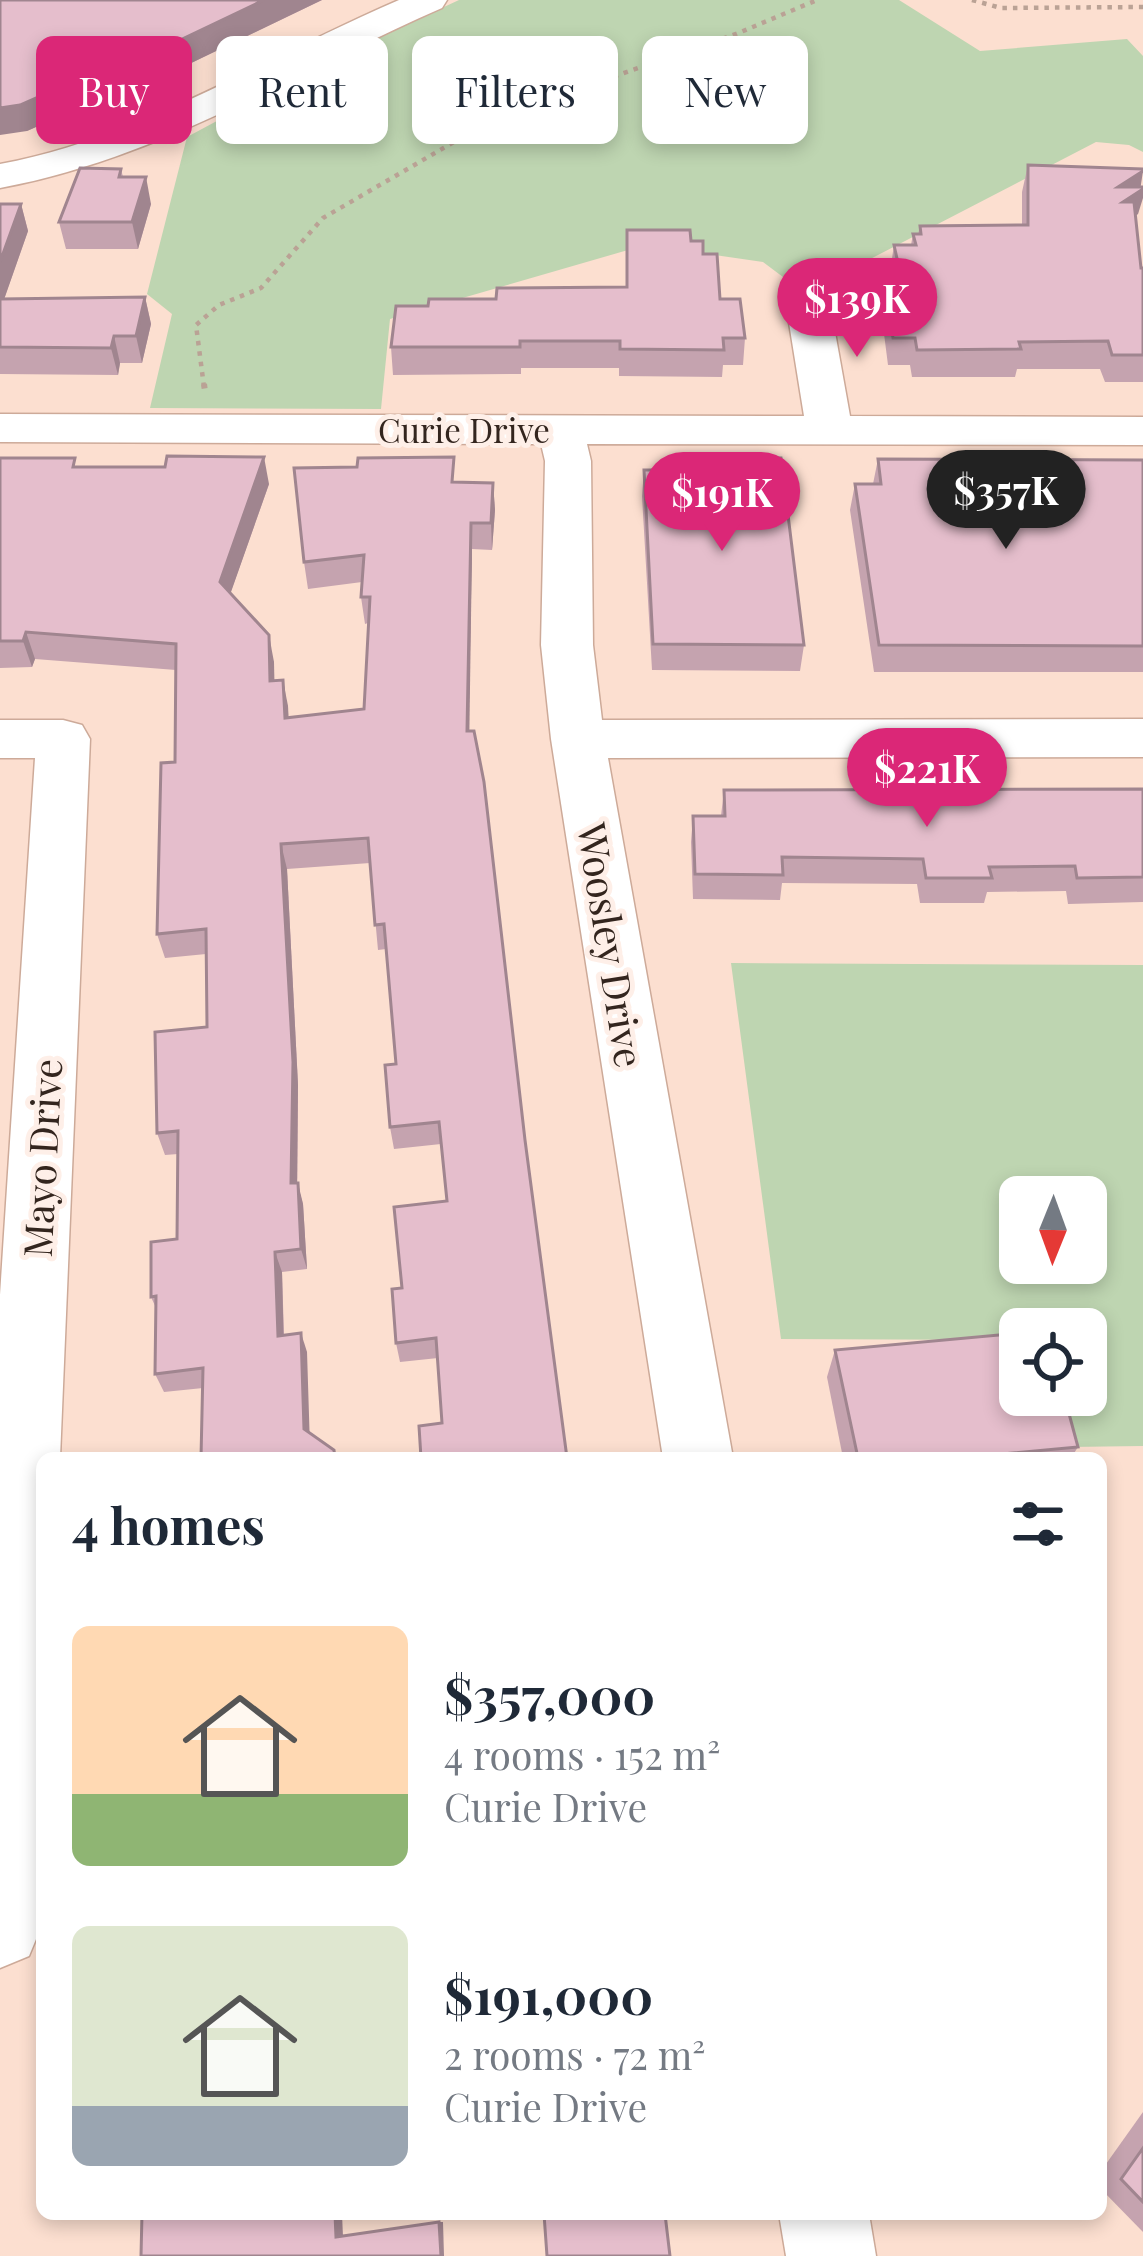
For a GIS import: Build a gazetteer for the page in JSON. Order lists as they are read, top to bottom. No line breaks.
{"streets":{"street":["Curie Drive","Woosley Drive","Mayo Drive"]},"crossings":[["Curie Drive","Woosley Drive"]],"north":"bottom","page":{"chip":["Buy","Rent","Filters","New"],"price":["$139K","$357K","$191K","$221K"],"heading":"4 homes","list":[{"name":"$357,000","note":"4 rooms · 152 m² · Curie Drive"},{"name":"$191,000","note":"2 rooms · 72 m² · Curie Drive"}]}}
